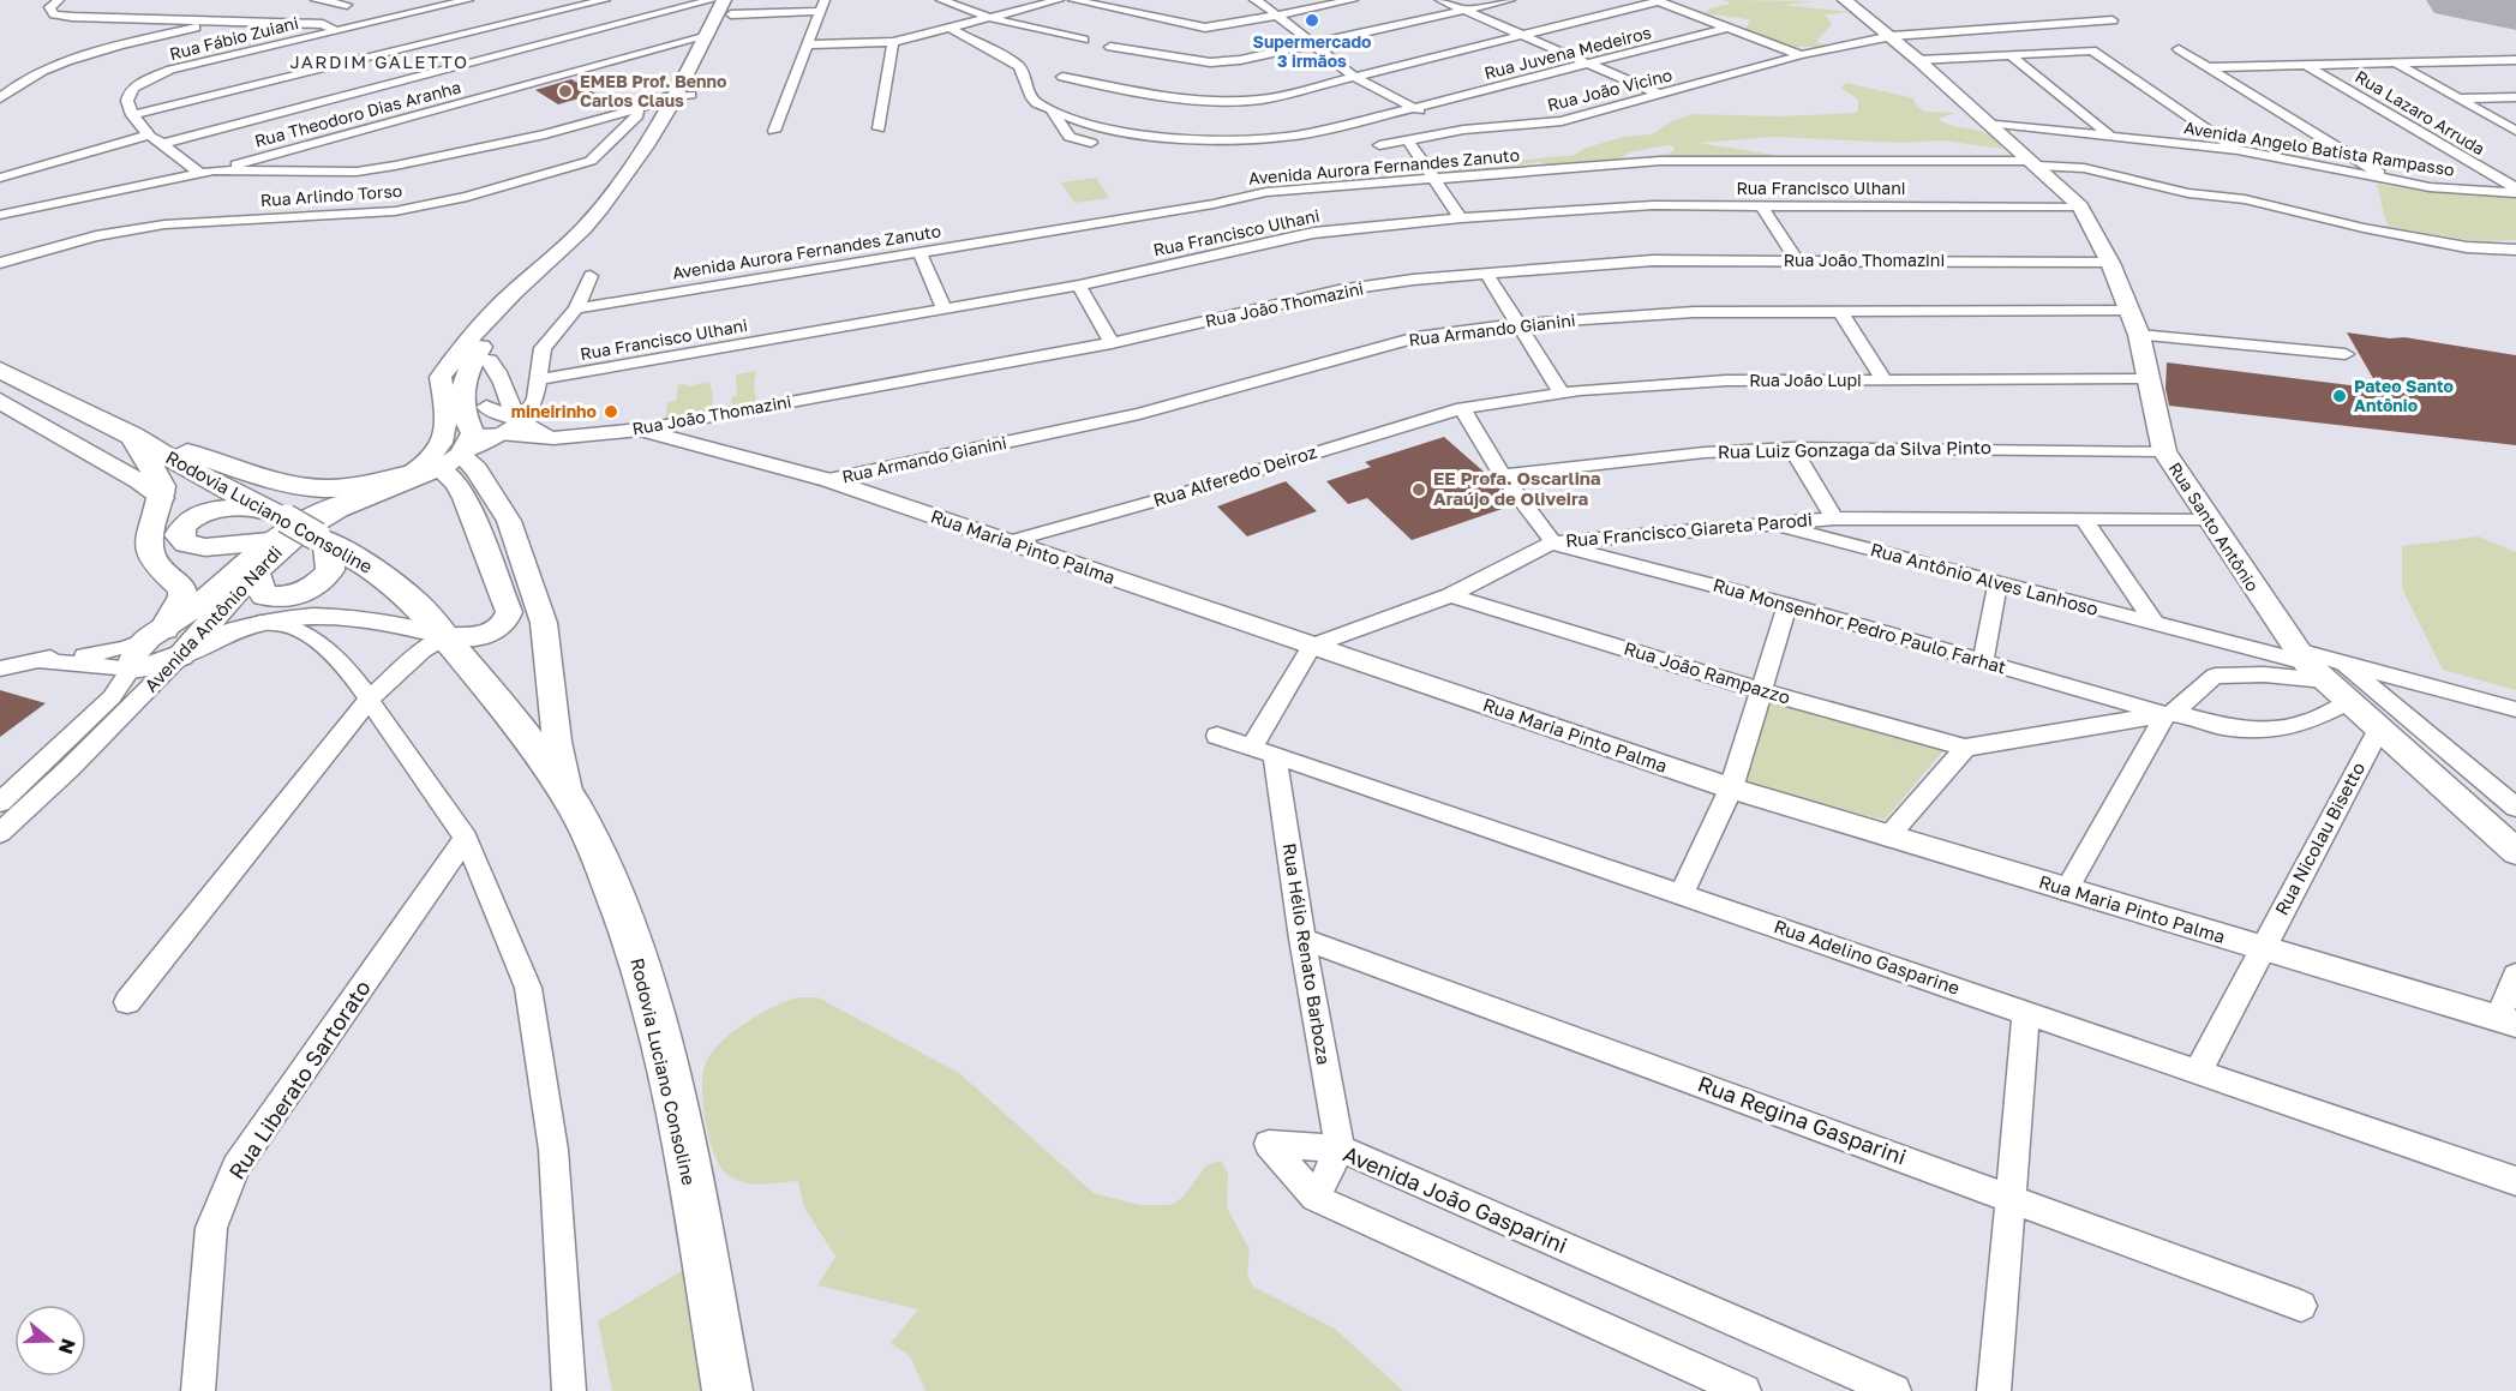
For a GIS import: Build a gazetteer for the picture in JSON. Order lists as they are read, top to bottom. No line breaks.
{"streets":{"main road":["Rodovia Luciano Consoline","Rua Santo Antônio","Avenida Antônio Nardi"],"street":["Rua Fábio Zuiani","Rua Juvena Medeiros","Rua João Vicino","Rua Lazaro Arruda","Rua Theodoro Dias Aranha","Avenida Angelo Batista Rampasso","Avenida Aurora Fernandes Zanuto","Rua Francisco Ulhani","Rua Arlindo Torso","Rua João Thomazini","Rua Armando Gianini","Rua João Lupi","Rua Luiz Gonzaga da Silva Pinto","Rua Alferedo Deiroz","Rua Francisco Giareta Parodi","Rua Maria Pinto Palma","Rua Antônio Alves Lanhoso","Rua Monsenhor Pedro Paulo Farhat","Rua João Rampazzo","Rua Nicolau Bisetto","Rua Hélio Renato Barboza","Rua Adelino Gasparine","Rua Liberato Sartorato","Rua Regina Gasparini","Avenida João Gasparini"]},"crossings":[["Rua Juvena Medeiros","Rua João Vicino"],["Rua João Vicino","Rua Santo Antônio"],["Rua Lazaro Arruda","Avenida Angelo Batista Rampasso"],["Avenida Angelo Batista Rampasso","Rua Santo Antônio"],["Avenida Aurora Fernandes Zanuto","Rua Santo Antônio"],["Rua Francisco Ulhani","Rua Santo Antônio"],["Rua João Thomazini","Rua Santo Antônio"],["Rua João Thomazini","Rua Maria Pinto Palma"],["Rua João Thomazini","Avenida Antônio Nardi"],["Rua Armando Gianini","Rua Santo Antônio"],["Rua Armando Gianini","Rua Maria Pinto Palma"],["Rua João Lupi","Rua Alferedo Deiroz"],["Rua João Lupi","Rua Santo Antônio"],["Rua Luiz Gonzaga da Silva Pinto","Rua Santo Antônio"],["Rua Alferedo Deiroz","Rua Maria Pinto Palma"],["Rodovia Luciano Consoline","Avenida Antônio Nardi"],["Rua Santo Antônio","Rua Francisco Giareta Parodi"],["Rua Santo Antônio","Rua Antônio Alves Lanhoso"],["Rua Santo Antônio","Rua Monsenhor Pedro Paulo Farhat"],["Rua Santo Antônio","Rua Nicolau Bisetto"],["Rua Francisco Giareta Parodi","Rua Maria Pinto Palma"],["Rua Francisco Giareta Parodi","Rua Antônio Alves Lanhoso"],["Rua Francisco Giareta Parodi","Rua Monsenhor Pedro Paulo Farhat"],["Rua Francisco Giareta Parodi","Rua João Rampazzo"],["Rua Maria Pinto Palma","Rua Nicolau Bisetto"],["Rua Nicolau Bisetto","Rua Adelino Gasparine"],["Rua Hélio Renato Barboza","Rua Adelino Gasparine"],["Rua Hélio Renato Barboza","Rua Regina Gasparini"],["Rua Hélio Renato Barboza","Avenida João Gasparini"]],"districts":["JARDIM GALETTO"],"places":["Supermercado 3 irmãos","EMEB Prof. Benno Carlos Claus","Pateo Santo Antônio","mineirinho","EE Profa. Oscarlina Araújo de Oliveira"],"north":"right"}
